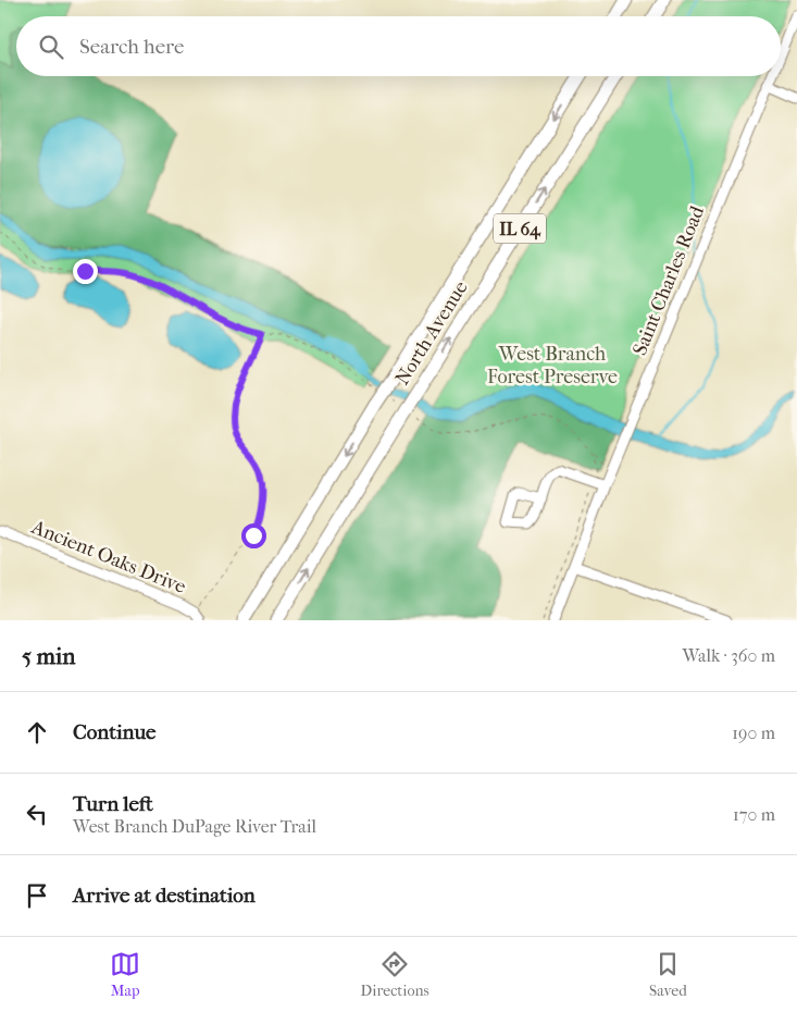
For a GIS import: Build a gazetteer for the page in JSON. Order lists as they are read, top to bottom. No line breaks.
{"streets":{"main road":["IL 64","North Avenue"],"street":["Saint Charles Road","Ancient Oaks Drive"]},"parks":["West Branch Forest Preserve"],"page":{"search":"Search here","heading":["5 min","Walk · 360 m"],"list":[["Continue","190 m"],["Turn left","West Branch DuPage River Trail","170 m"],"Arrive at destination"],"nav":["Map","Directions","Saved"]}}
